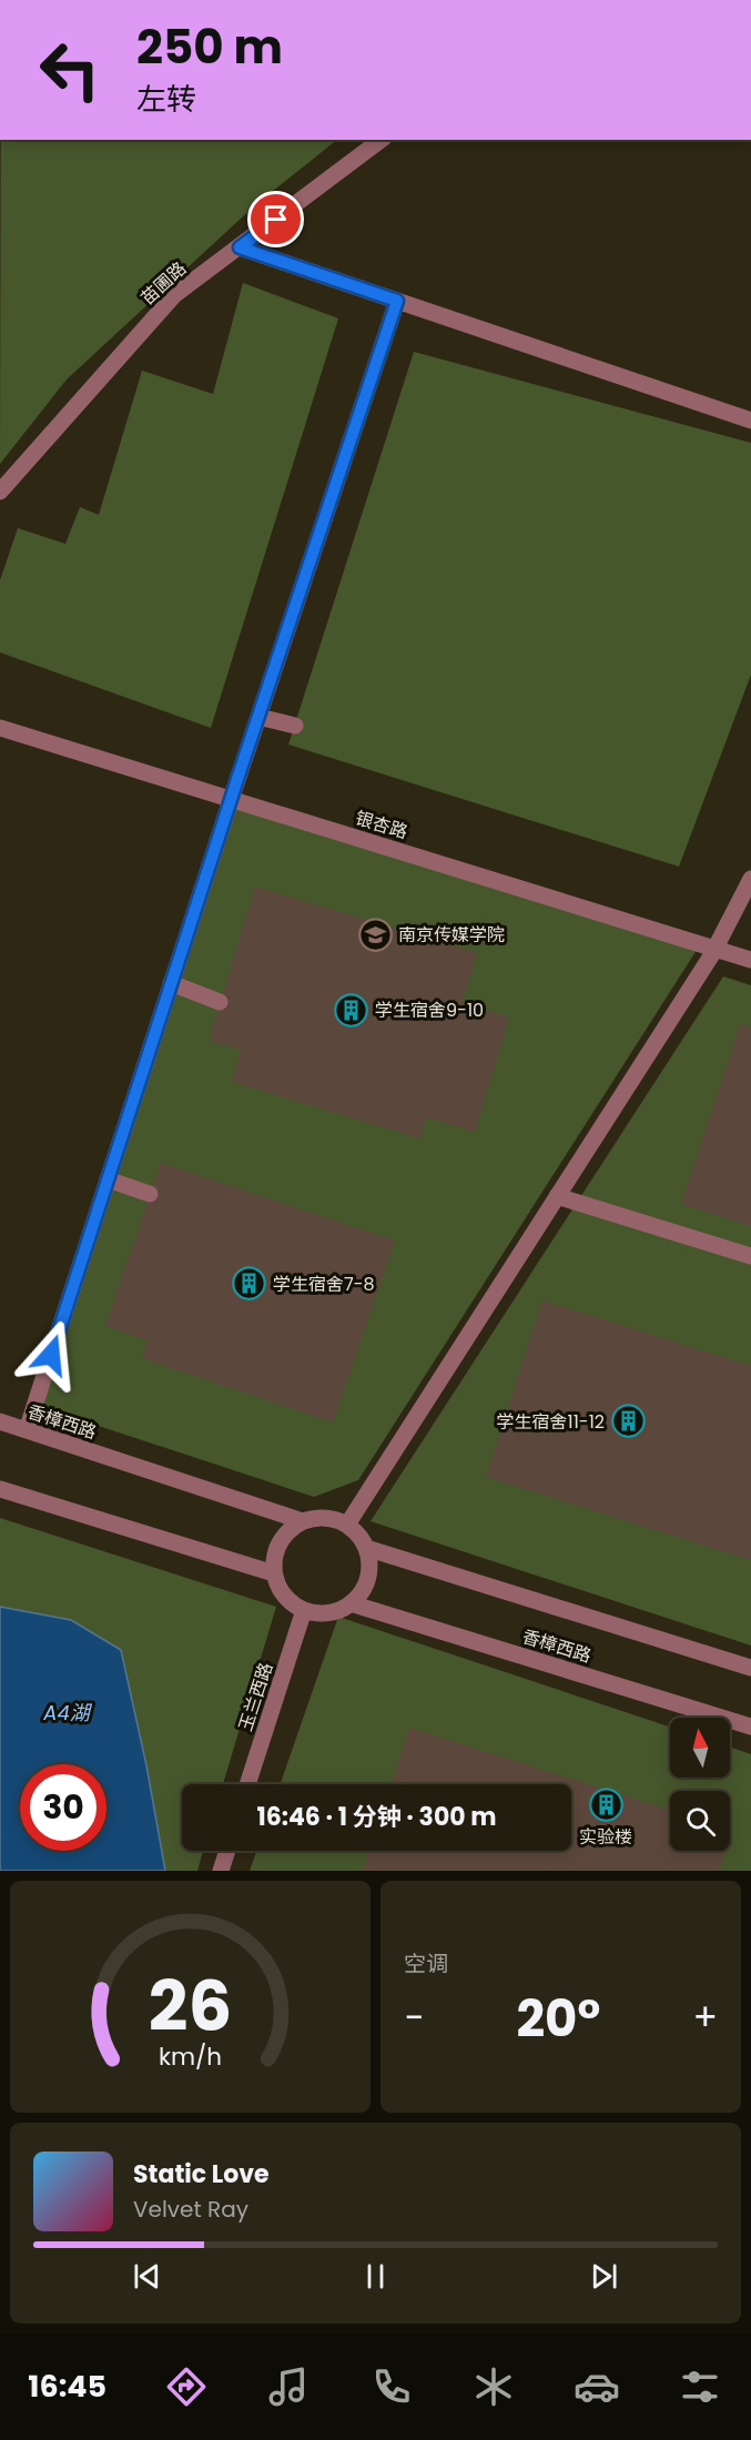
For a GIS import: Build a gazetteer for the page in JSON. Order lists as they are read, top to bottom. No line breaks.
{"streets":{"street":["苗圃路","银杏路","香樟西路","玉兰西路"]},"crossings":[["香樟西路","玉兰西路"]],"water":["A4湖"],"places":{"school or university":["南京传媒学院"],"building":["学生宿舍9-10","学生宿舍7-8","学生宿舍11-12","实验楼"]},"north":"top","page":{"turn":["250 m","左转"],"limit":"30","trip":"16:46 · 1 分钟 · 300 m","tile":"空调","heat":["−","20°","+"],"song":["Static Love","Velvet Ray"],"tabs":"16:45","gauge":["26","km/h"]}}
